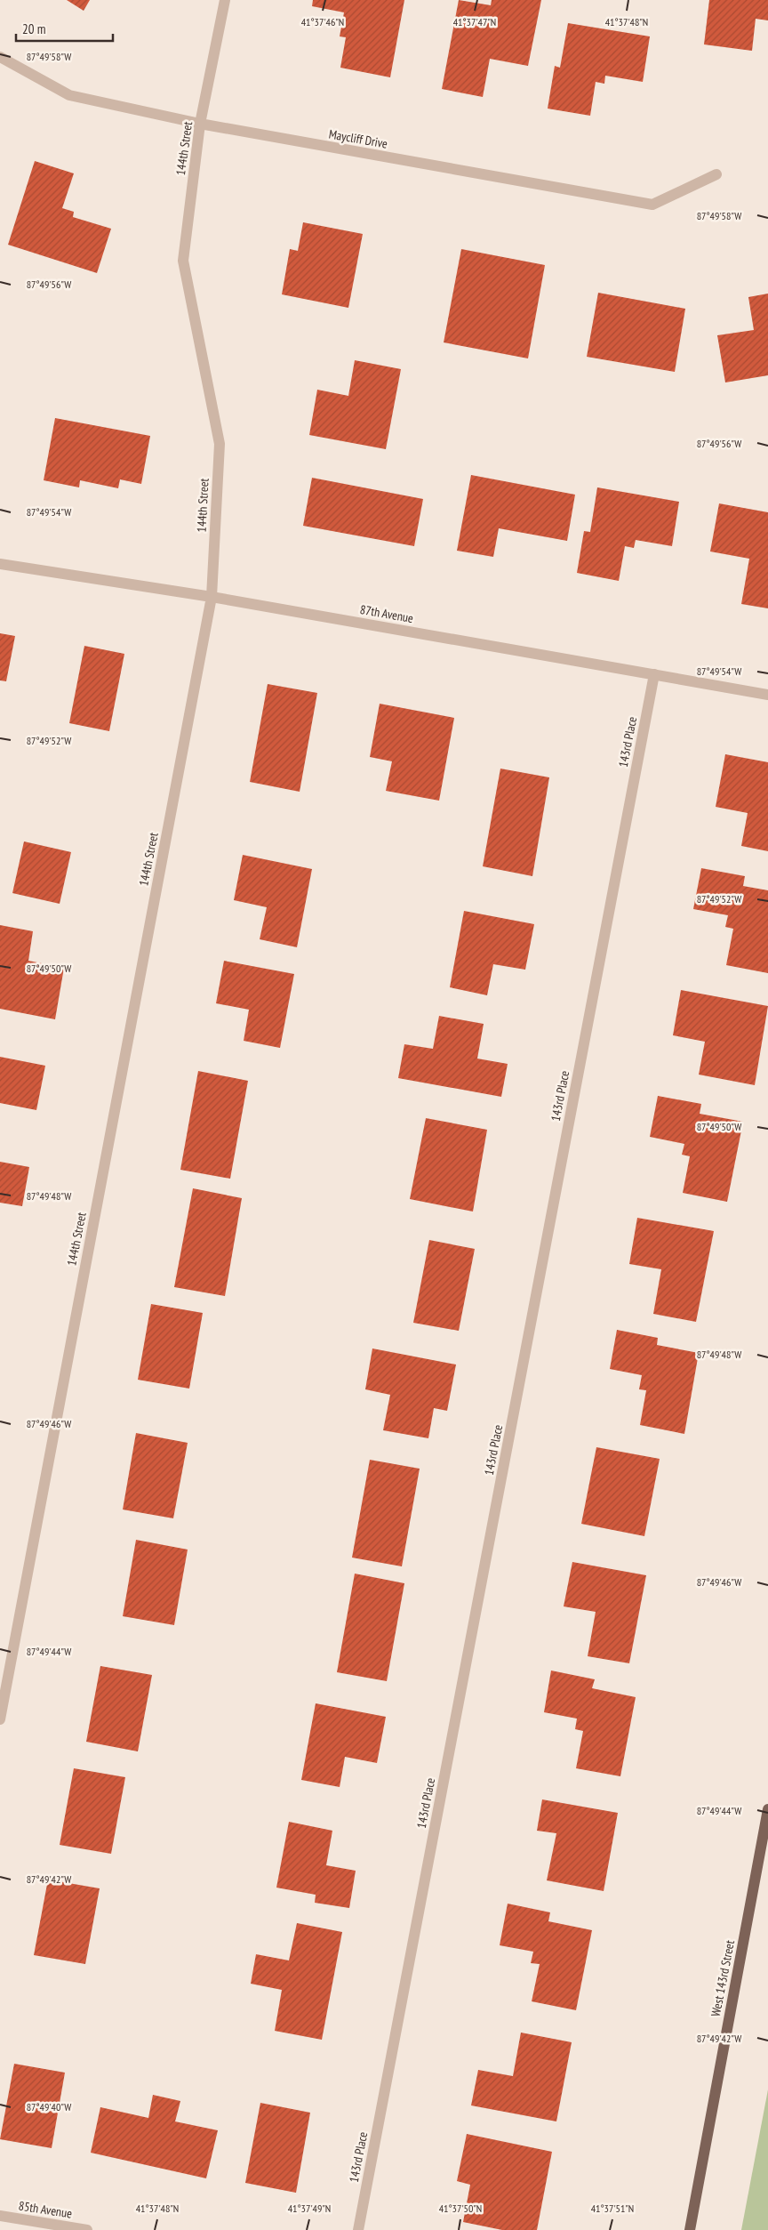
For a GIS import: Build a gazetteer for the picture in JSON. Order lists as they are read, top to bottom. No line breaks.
{"streets":{"main road":["West 143rd Street"],"street":["Maycliff Drive","144th Street","87th Avenue","143rd Place","85th Avenue"]},"crossings":[["Maycliff Drive","144th Street"],["144th Street","87th Avenue"],["87th Avenue","143rd Place"]],"scale_bar":"20 m","coordinates":["41°37'46\"N","41°37'47\"N","41°37'48\"N","87°49'58\"W","87°49'56\"W","87°49'54\"W","87°49'52\"W","87°49'50\"W","87°49'48\"W","87°49'46\"W","87°49'44\"W","87°49'42\"W","87°49'40\"W","41°37'49\"N","41°37'50\"N","41°37'51\"N"]}
